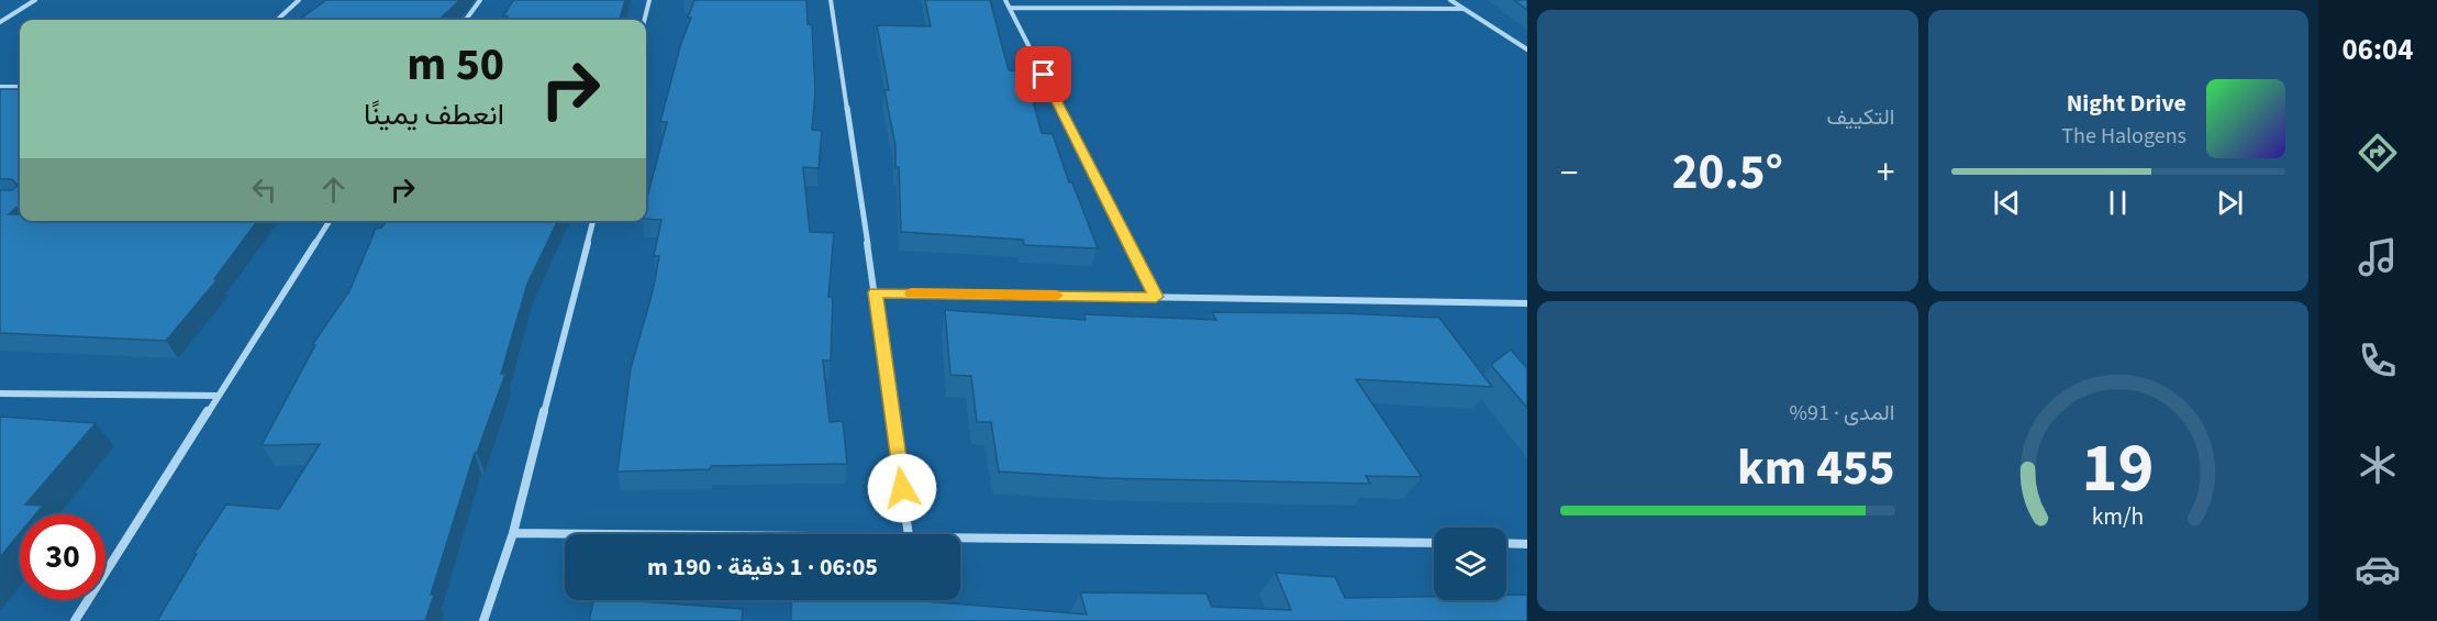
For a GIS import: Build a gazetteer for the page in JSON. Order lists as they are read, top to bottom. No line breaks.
{"page":{"tabs":"06:04","tile":["التكييف",["المدى · 91%","455 km"]],"turn":["50 m","انعطف يمينًا"],"song":["Night Drive","The Halogens"],"heat":["−","20.5°","+"],"limit":"30","trip":"06:05 · 1 دقيقة · 190 m","gauge":["19","km/h"]}}
